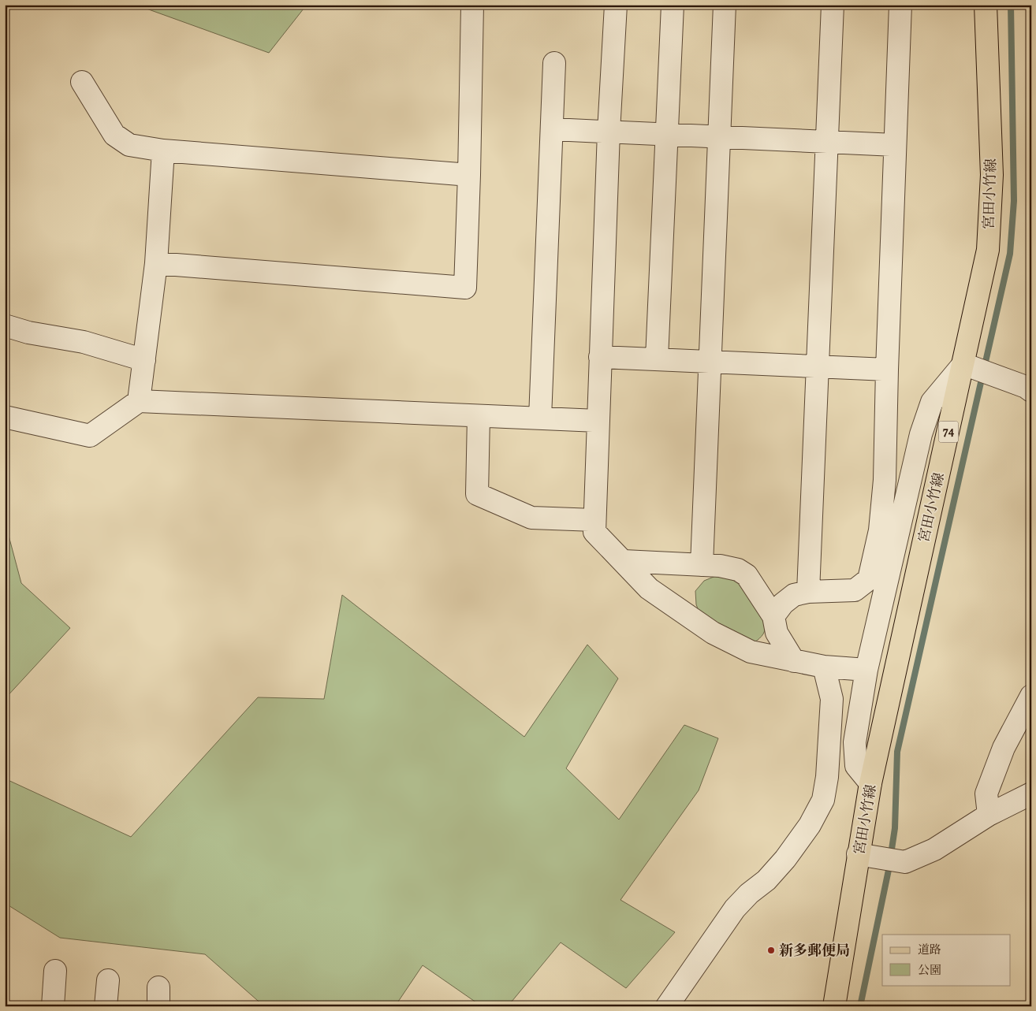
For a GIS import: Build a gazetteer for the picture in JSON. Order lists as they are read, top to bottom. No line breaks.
{"streets":{"main road":["宮田小竹線","74"]},"places":["新多郵便局"],"legend":["道路","公園"]}
